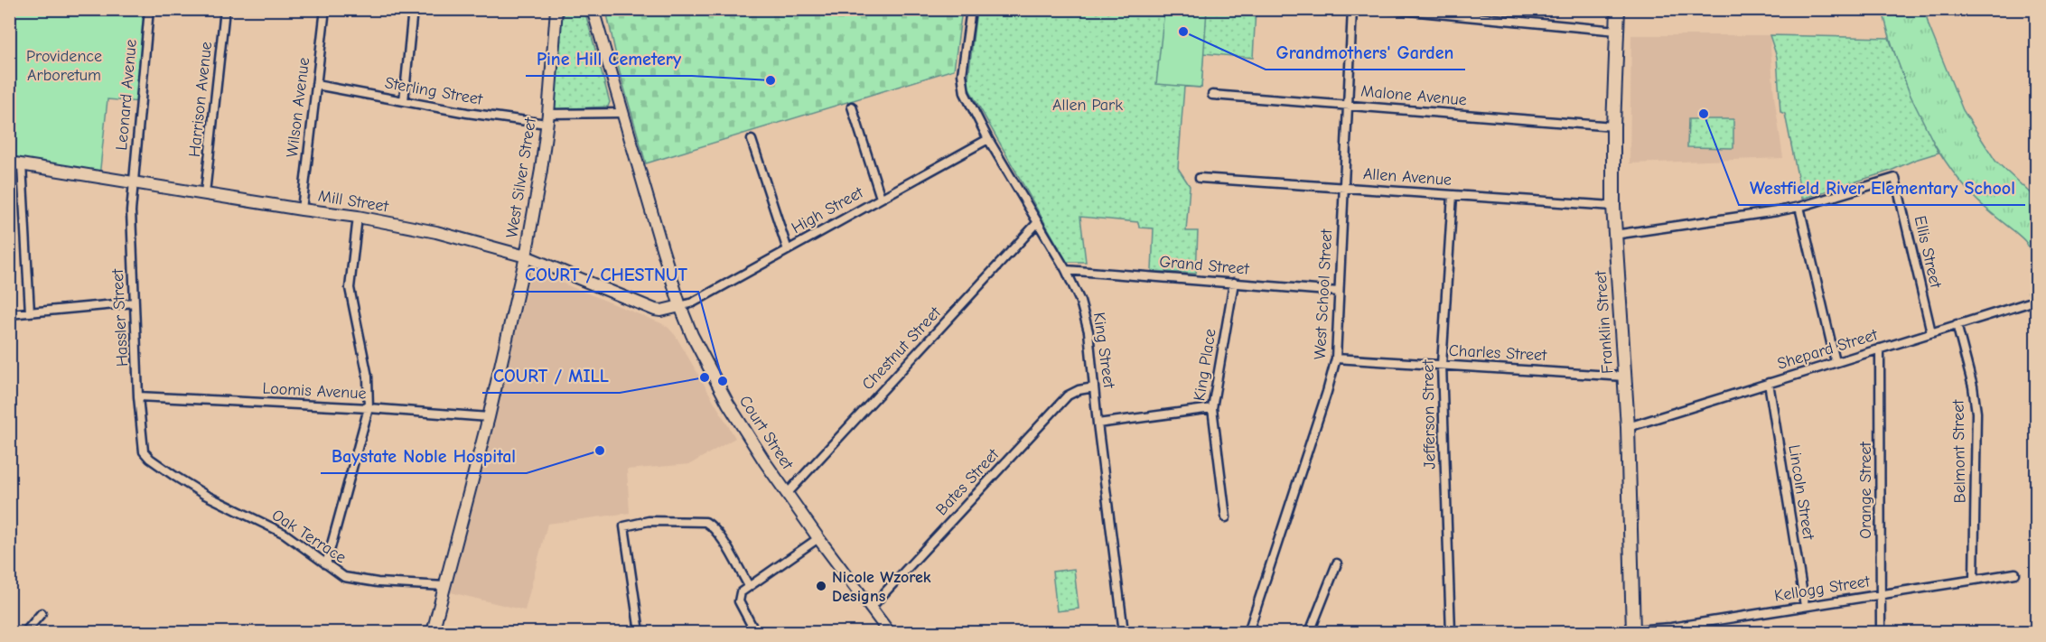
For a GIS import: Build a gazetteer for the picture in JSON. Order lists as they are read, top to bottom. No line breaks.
{"streets":{"main road":["West Silver Street","Mill Street","Franklin Street","Court Street"],"street":["Sterling Street","Leonard Avenue","Malone Avenue","Harrison Avenue","Wilson Avenue","Allen Avenue","High Street","Ellis Street","Grand Street","West School Street","Hassler Street","Chestnut Street","Shepard Street","King Street","Charles Street","King Place","Loomis Avenue","Jefferson Street","Belmont Street","Bates Street","Orange Street","Lincoln Street","Oak Terrace","Kellogg Street"]},"crossings":[["Sterling Street","Wilson Avenue"],["Sterling Street","West Silver Street"],["Sterling Street","Court Street"],["Leonard Avenue","Mill Street"],["Leonard Avenue","Hassler Street"],["Malone Avenue","West School Street"],["Malone Avenue","Franklin Street"],["Harrison Avenue","Mill Street"],["Wilson Avenue","Mill Street"],["Allen Avenue","West School Street"],["Allen Avenue","Franklin Street"],["Allen Avenue","Jefferson Street"],["West Silver Street","Mill Street"],["West Silver Street","Loomis Avenue"],["West Silver Street","Oak Terrace"],["Mill Street","High Street"],["Mill Street","Hassler Street"],["Mill Street","Court Street"],["High Street","King Street"],["High Street","Court Street"],["Ellis Street","Shepard Street"],["Grand Street","West School Street"],["Grand Street","King Street"],["Grand Street","King Place"],["West School Street","Charles Street"],["Hassler Street","Loomis Avenue"],["Hassler Street","Oak Terrace"],["Franklin Street","Shepard Street"],["Franklin Street","Charles Street"],["Franklin Street","Kellogg Street"],["Chestnut Street","King Street"],["Chestnut Street","Court Street"],["Shepard Street","Belmont Street"],["Shepard Street","Orange Street"],["Shepard Street","Lincoln Street"],["King Street","Bates Street"],["Charles Street","Jefferson Street"],["Court Street","Bates Street"],["Belmont Street","Kellogg Street"],["Orange Street","Kellogg Street"],["Lincoln Street","Kellogg Street"]],"parks":["Providence Arboretum","Allen Park"],"places":["Grandmothers' Garden","Pine Hill Cemetery","Westfield River Elementary School","COURT / MILL","COURT / CHESTNUT","Baystate Noble Hospital","Nicole Wzorek Designs"]}
